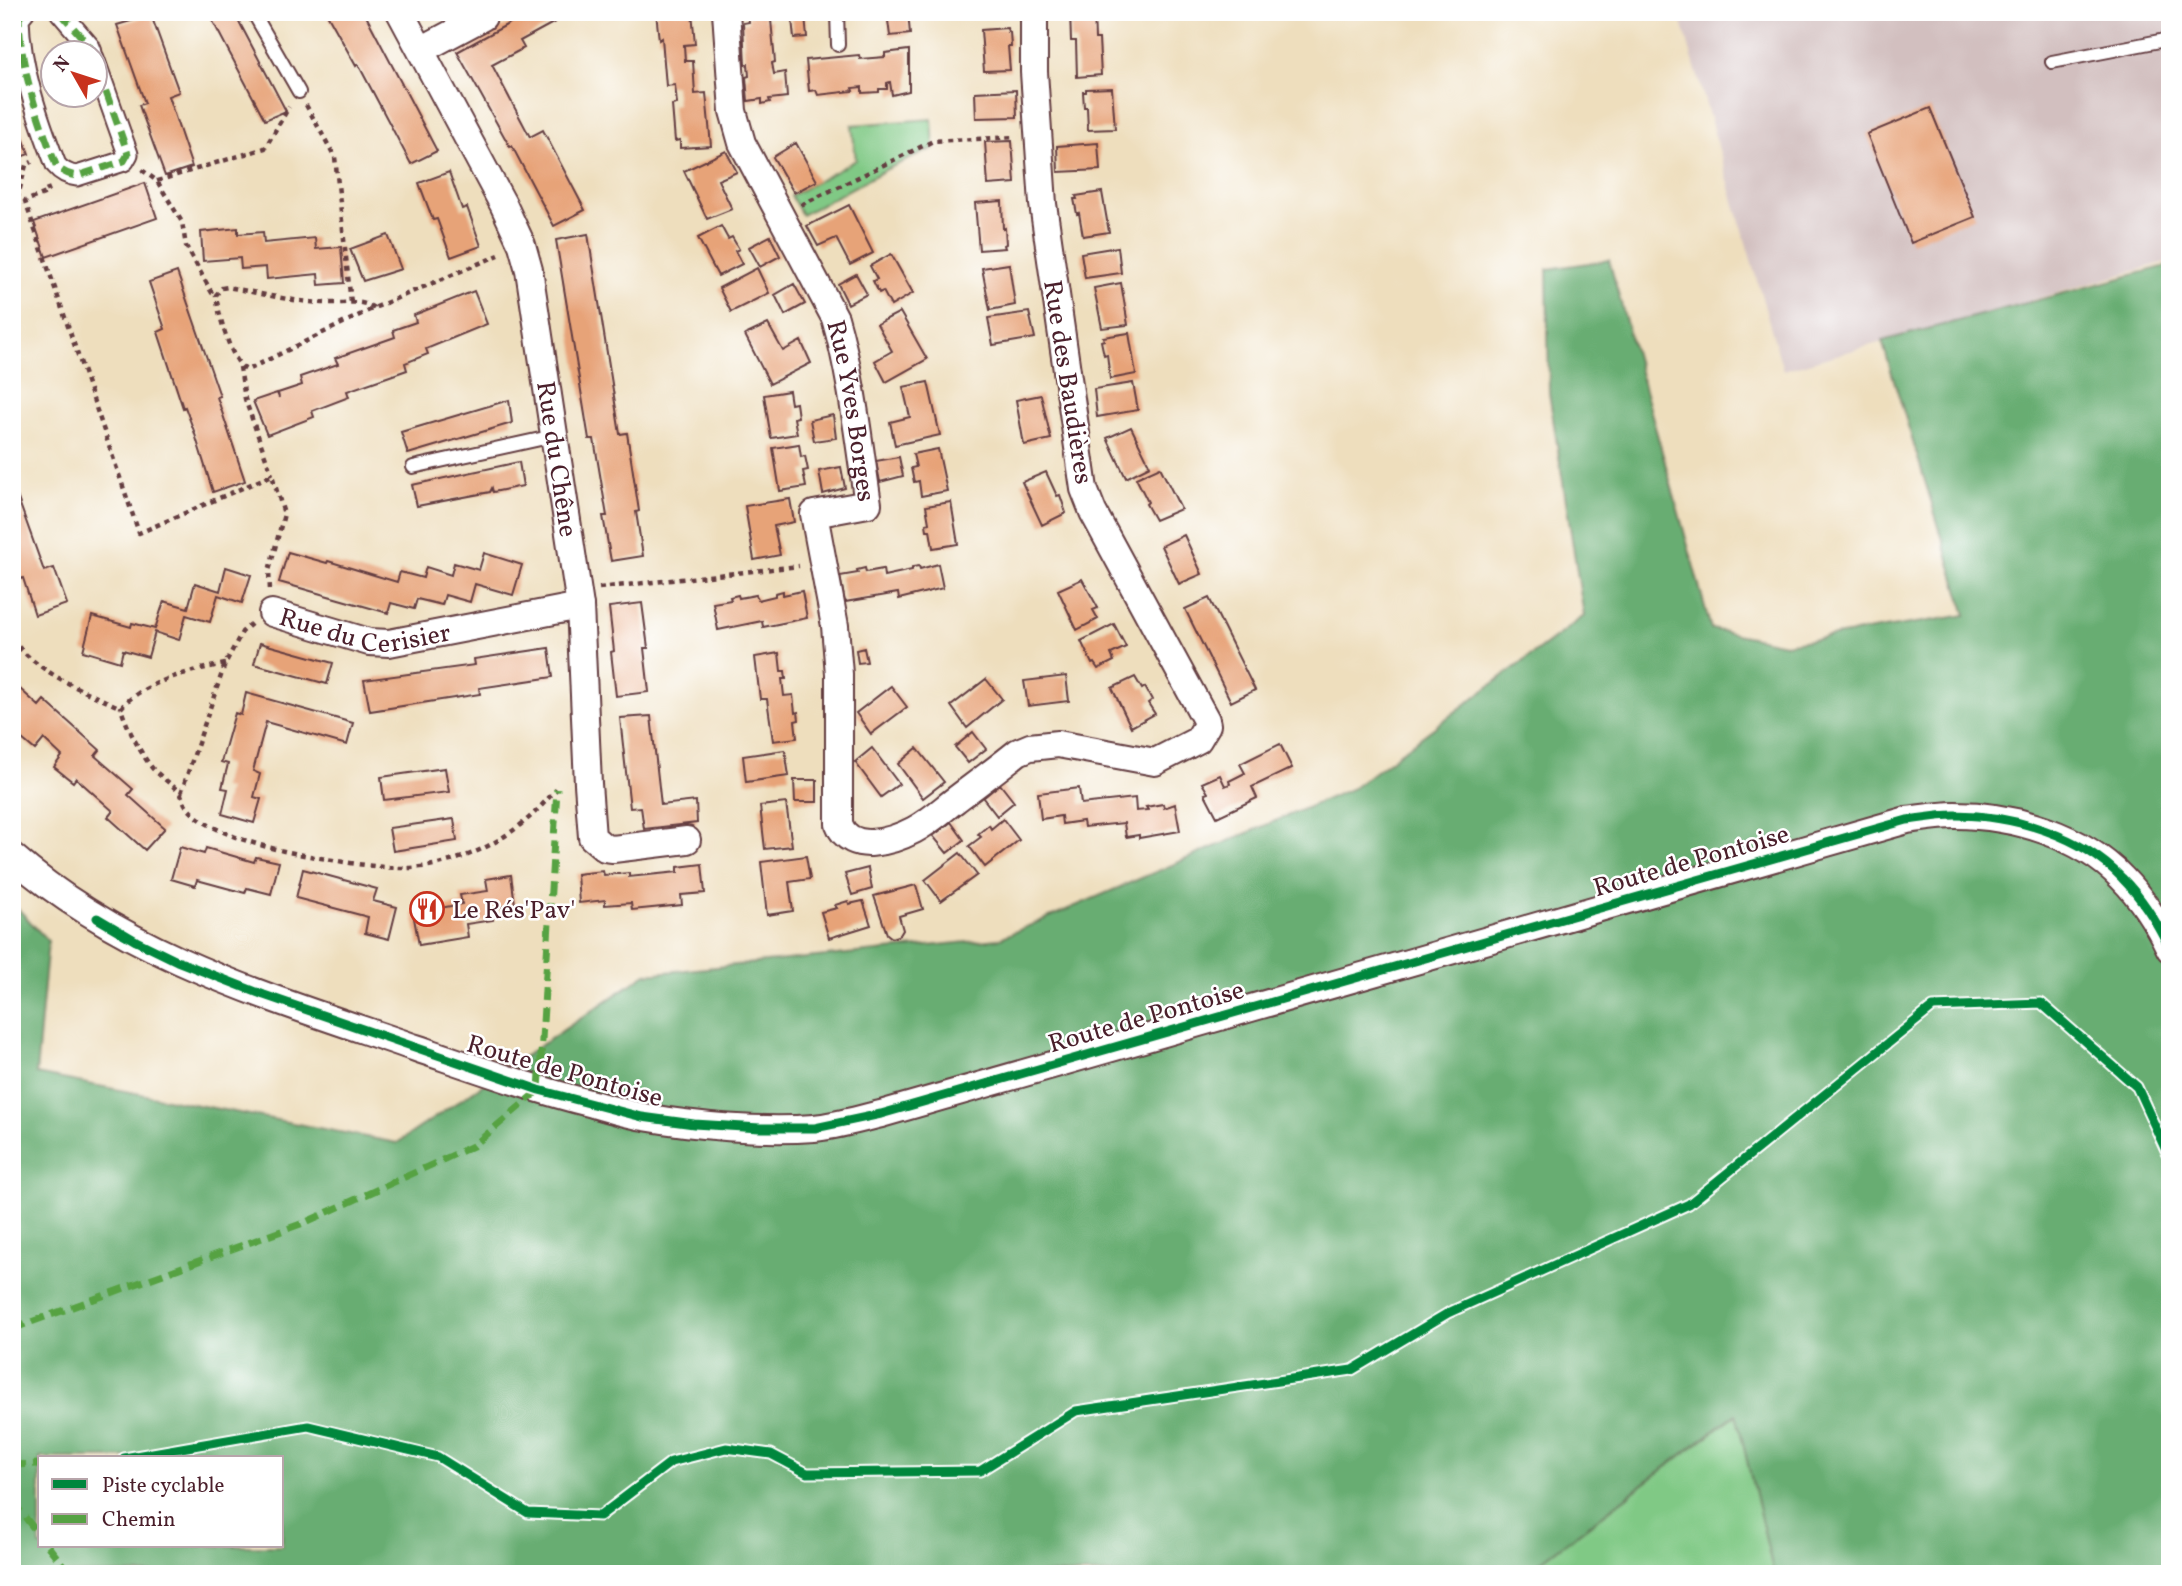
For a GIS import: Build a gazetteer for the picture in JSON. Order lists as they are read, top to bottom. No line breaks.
{"streets":{"street":["Rue des Baudières","Rue Yves Borges","Rue du Chêne","Rue du Cerisier","Route de Pontoise"]},"crossings":[["Rue des Baudières","Rue Yves Borges"],["Rue du Chêne","Rue du Cerisier"]],"places":{"restaurant":["Le Rés'Pav'"]},"legend":["Piste cyclable","Chemin"],"north":"top left"}
